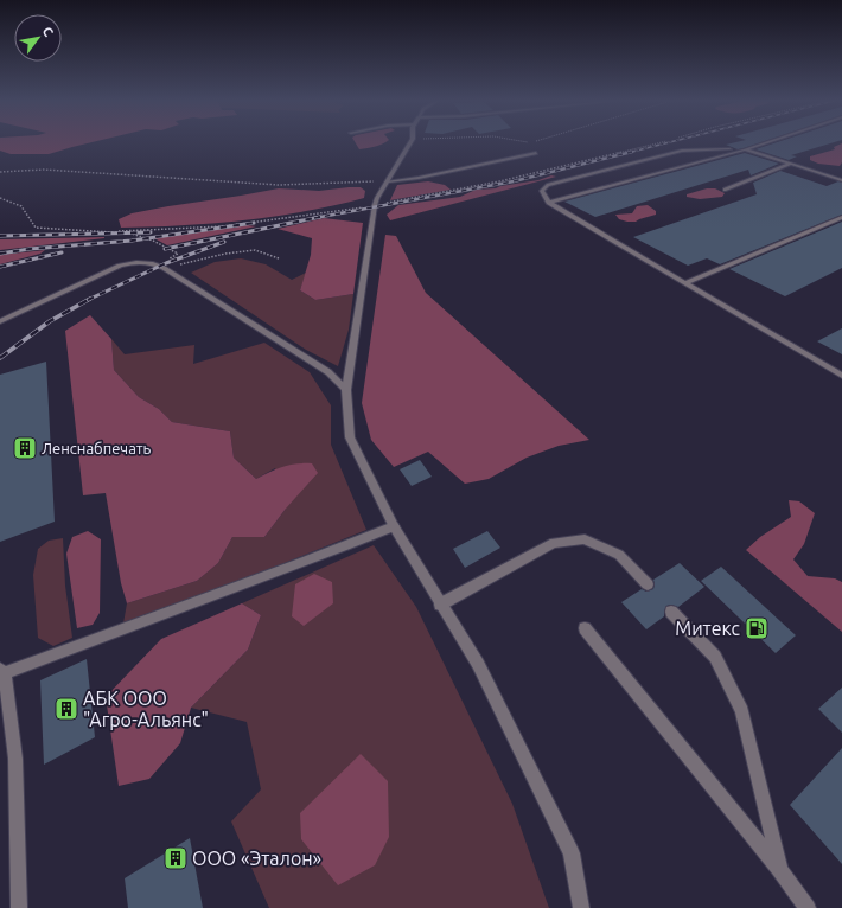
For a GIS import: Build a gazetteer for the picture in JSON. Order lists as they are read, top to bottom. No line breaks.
{"places":{"building":["Ленснабпечать","АБК ООО \"Агро-Альянс\"","ООО «Эталон»"],"fuel station":["Митекс"]},"north":"top right"}
